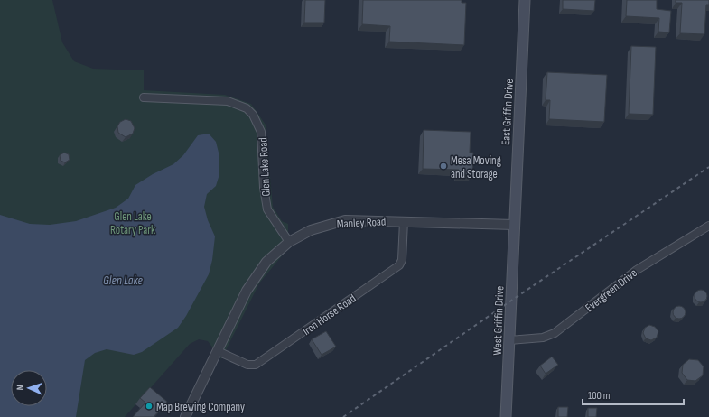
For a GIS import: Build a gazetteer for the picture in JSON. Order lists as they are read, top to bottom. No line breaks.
{"streets":{"main road":["East Griffin Drive","West Griffin Drive"],"street":["Glen Lake Road","Manley Road","Evergreen Drive","Iron Horse Road"]},"crossings":[["East Griffin Drive","Manley Road"],["East Griffin Drive","West Griffin Drive"],["Glen Lake Road","Manley Road"],["Manley Road","Iron Horse Road"],["Manley Road","West Griffin Drive"],["Evergreen Drive","West Griffin Drive"]],"water":["Glen Lake"],"parks":["Glen Lake Rotary Park"],"places":["Mesa Moving and Storage","Map Brewing Company"],"scale_bar":"100 m","north":"left"}
